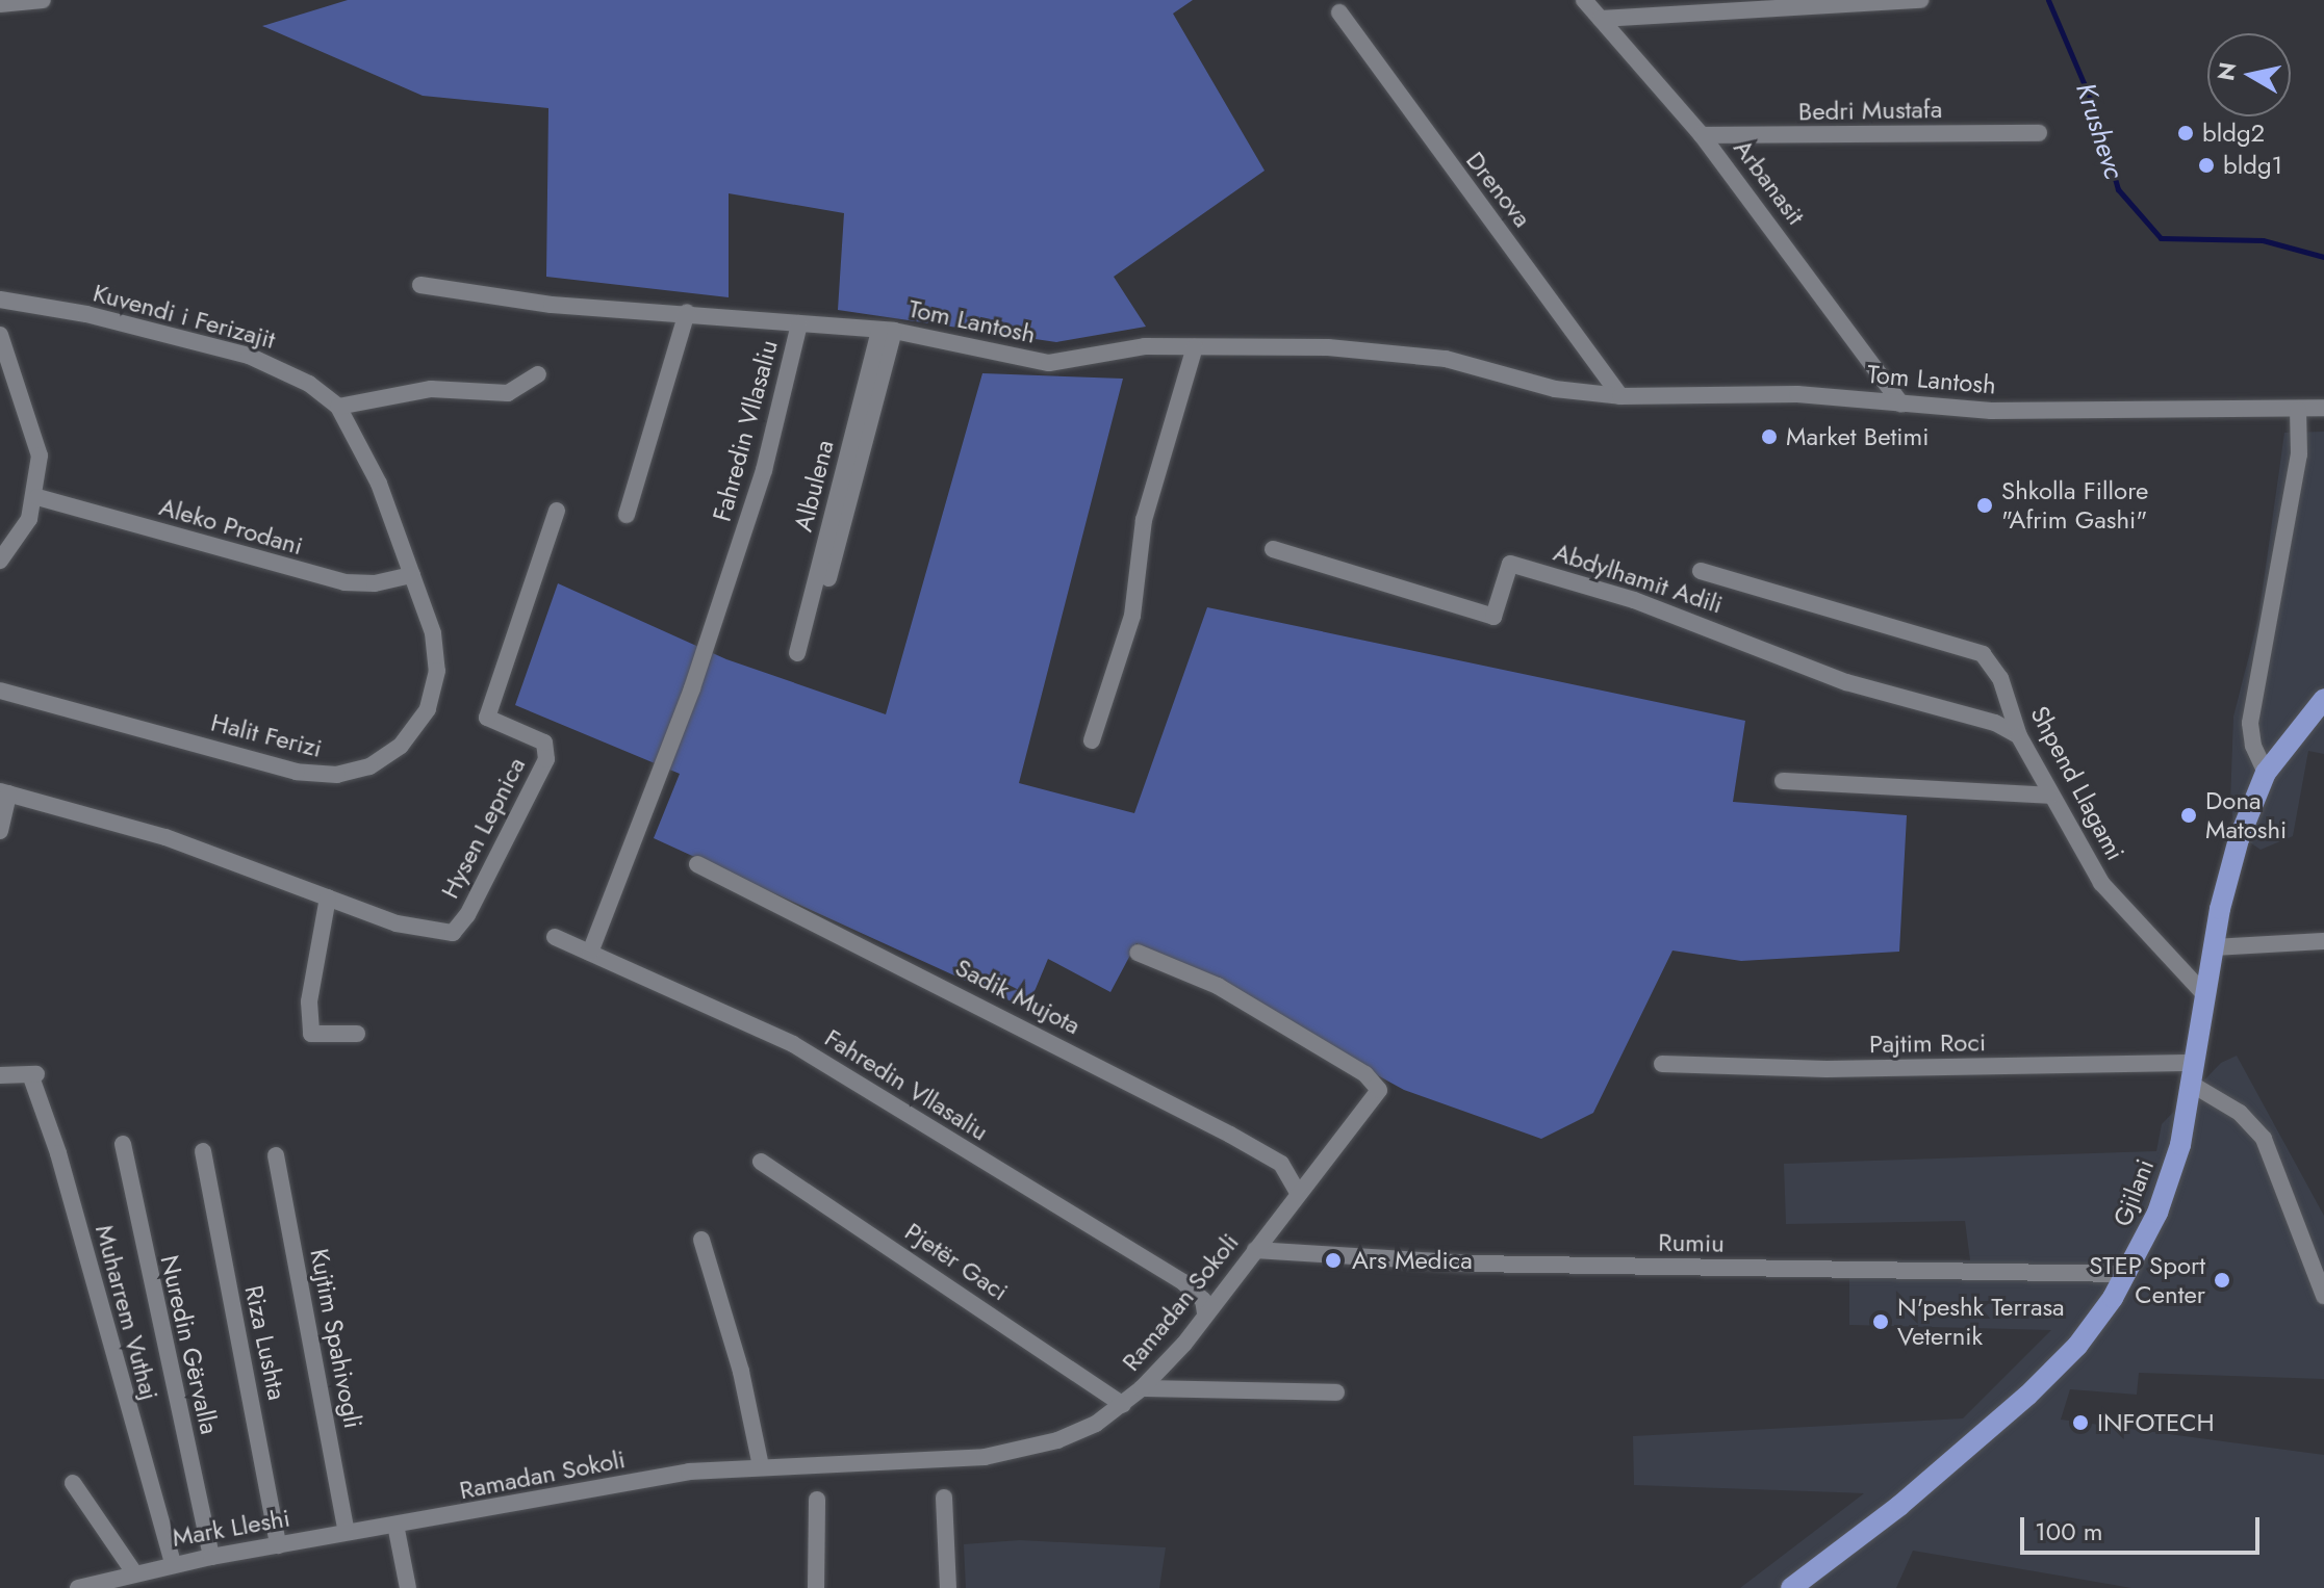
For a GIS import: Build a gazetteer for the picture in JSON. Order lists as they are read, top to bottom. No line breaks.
{"streets":{"main road":["Gjilani"],"street":["Bedri Mustafa","Arbanasit","Drenova","Kuvendi i Ferizajit","Tom Lantosh","Fahredin Vllasaliu","Albulena","Aleko Prodani","Abdylhamit Adili","Halit Ferizi","Shpend Llagami","Hysen Lepnica","Sadik Mujota","Pajtim Roci","Rumiu","Pjetër Gaci","Ramadan Sokoli","Muharrem Vuthaj","Kujtim Spahivogli","Riza Lushta","Nuredin Gërvalla","Mark Lleshi"]},"crossings":[["Bedri Mustafa","Arbanasit"],["Arbanasit","Tom Lantosh"],["Drenova","Tom Lantosh"],["Kuvendi i Ferizajit","Halit Ferizi"],["Tom Lantosh","Fahredin Vllasaliu"],["Tom Lantosh","Albulena"],["Fahredin Vllasaliu","Ramadan Sokoli"],["Aleko Prodani","Halit Ferizi"],["Abdylhamit Adili","Shpend Llagami"],["Shpend Llagami","Gjilani"],["Sadik Mujota","Ramadan Sokoli"],["Pajtim Roci","Gjilani"],["Gjilani","Rumiu"],["Rumiu","Ramadan Sokoli"],["Pjetër Gaci","Ramadan Sokoli"],["Ramadan Sokoli","Mark Lleshi"],["Muharrem Vuthaj","Mark Lleshi"],["Kujtim Spahivogli","Mark Lleshi"],["Riza Lushta","Mark Lleshi"],["Nuredin Gërvalla","Mark Lleshi"]],"water":["Krushevc"],"places":["bldg2","bldg1","Market Betimi","Shkolla Fillore \"Afrim Gashi\"","Dona Matoshi","Ars Medica","STEP Sport Center","N'peshk Terrasa Veternik","INFOTECH"],"scale_bar":"100 m","north":"left"}
